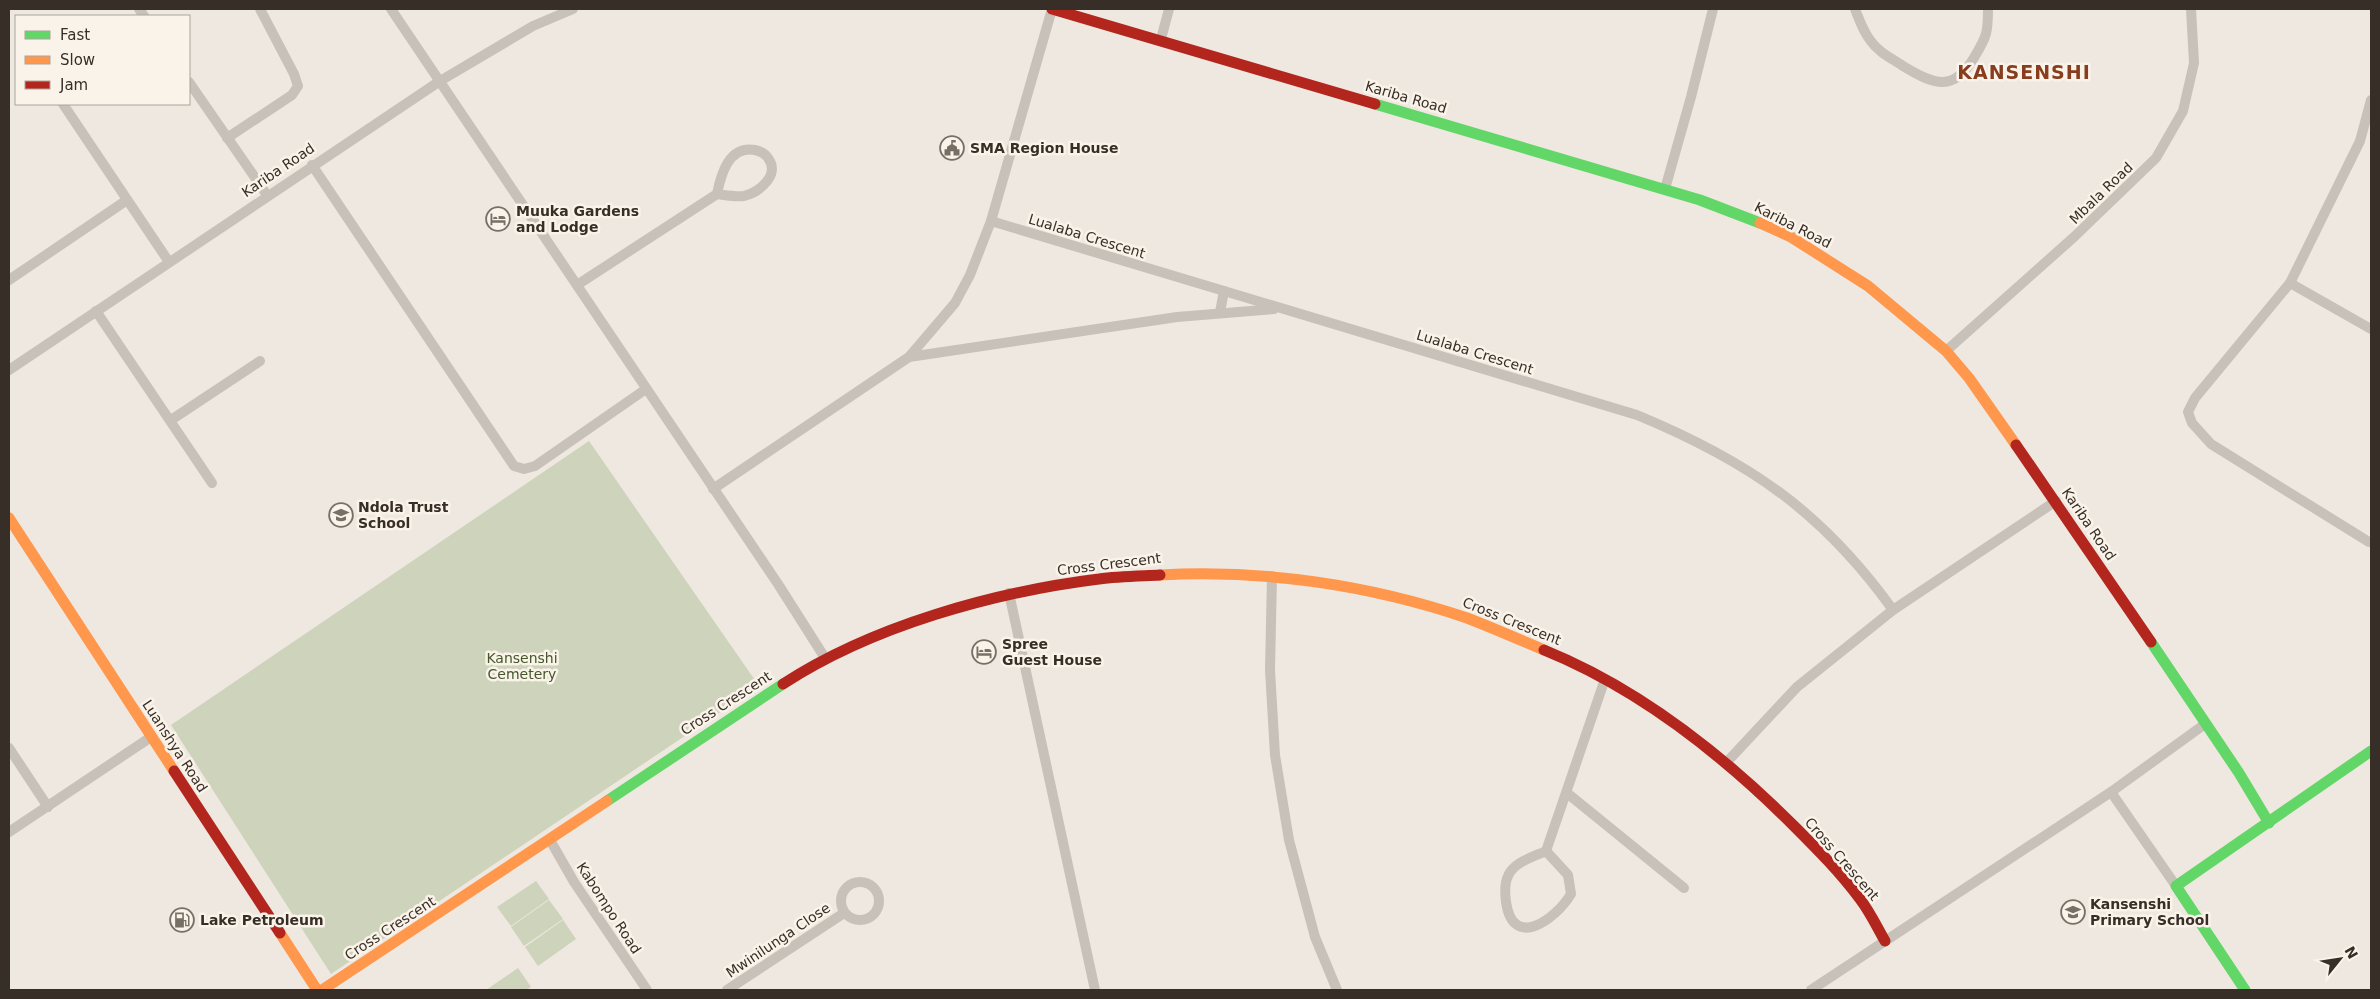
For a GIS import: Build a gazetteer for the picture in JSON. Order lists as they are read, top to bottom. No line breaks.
{"streets":{"main road":["Kariba Road","Cross Crescent","Luanshya Road"],"street":["Mbala Road","Lualaba Crescent","Kabompo Road","Mwinilunga Close"]},"crossings":[["Kariba Road","Mbala Road"],["Cross Crescent","Kabompo Road"]],"districts":["KANSENSHI"],"parks":["Kansenshi Cemetery"],"places":{"public building":["SMA Region House"],"hotel":["Muuka Gardens and Lodge","Spree Guest House"],"school or university":["Ndola Trust School","Kansenshi Primary School"],"fuel station":["Lake Petroleum"]},"legend":["Fast","Slow","Jam"],"north":"top right"}
